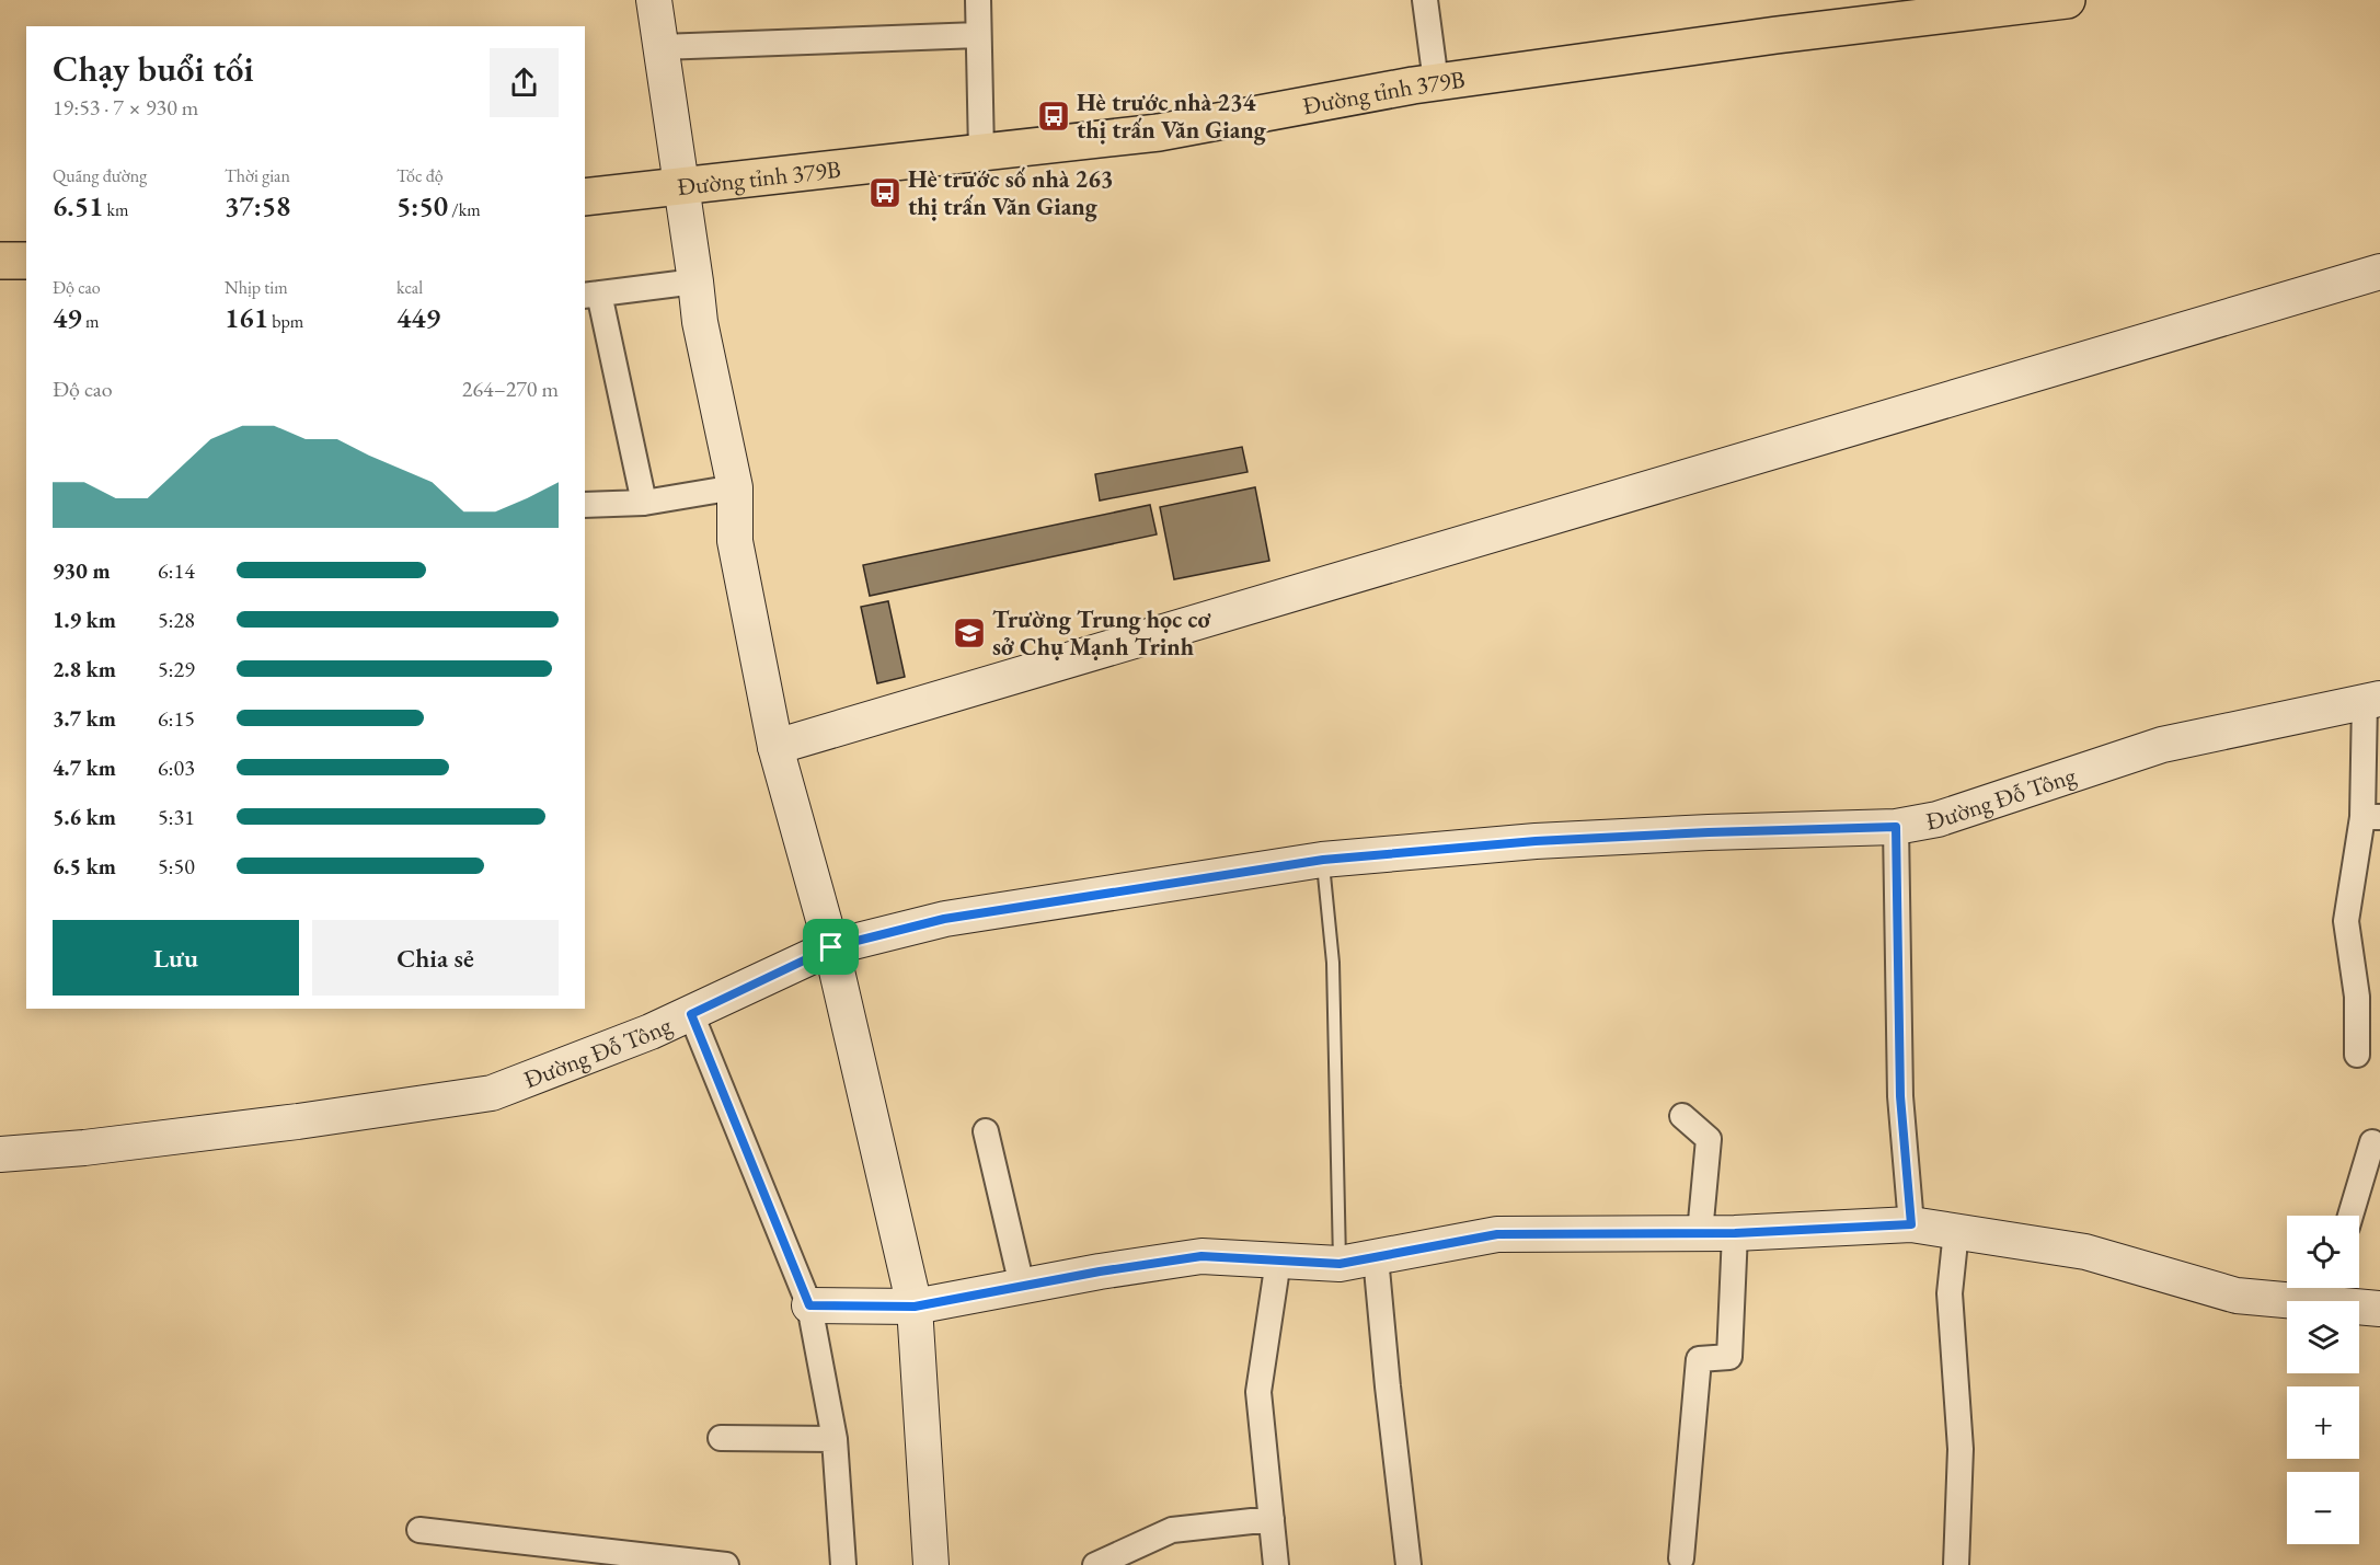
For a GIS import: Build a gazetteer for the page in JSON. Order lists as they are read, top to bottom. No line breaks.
{"streets":{"main road":["Đường tỉnh 379B"],"street":["Đường Đỗ Tông"]},"places":{"bus stop":["Hè trước nhà 234 thị trấn Văn Giang","Hè trước số nhà 263 thị trấn Văn Giang"],"school or university":["Trường Trung học cơ sở Chụ Mạnh Trinh"]},"page":{"heading":["Chạy buổi tối","19:53 · 7 × 930 m"],"stats":[["Quãng đường","6.51 km"],["Thời gian","37:58"],["Tốc độ","5:50 /km"],["Độ cao","49 m"],["Nhịp tim","161 bpm"],["kcal","449"]],"chart":["Độ cao","264–270 m"],"list":[{"name":"930 m","note":"6:14"},{"name":"1.9 km","note":"5:28"},{"name":"2.8 km","note":"5:29"},{"name":"3.7 km","note":"6:15"},{"name":"4.7 km","note":"6:03"},{"name":"5.6 km","note":"5:31"},{"name":"6.5 km","note":"5:50"}],"buttons":["Lưu","Chia sẻ"],"map_buttons":["+","−"]}}
